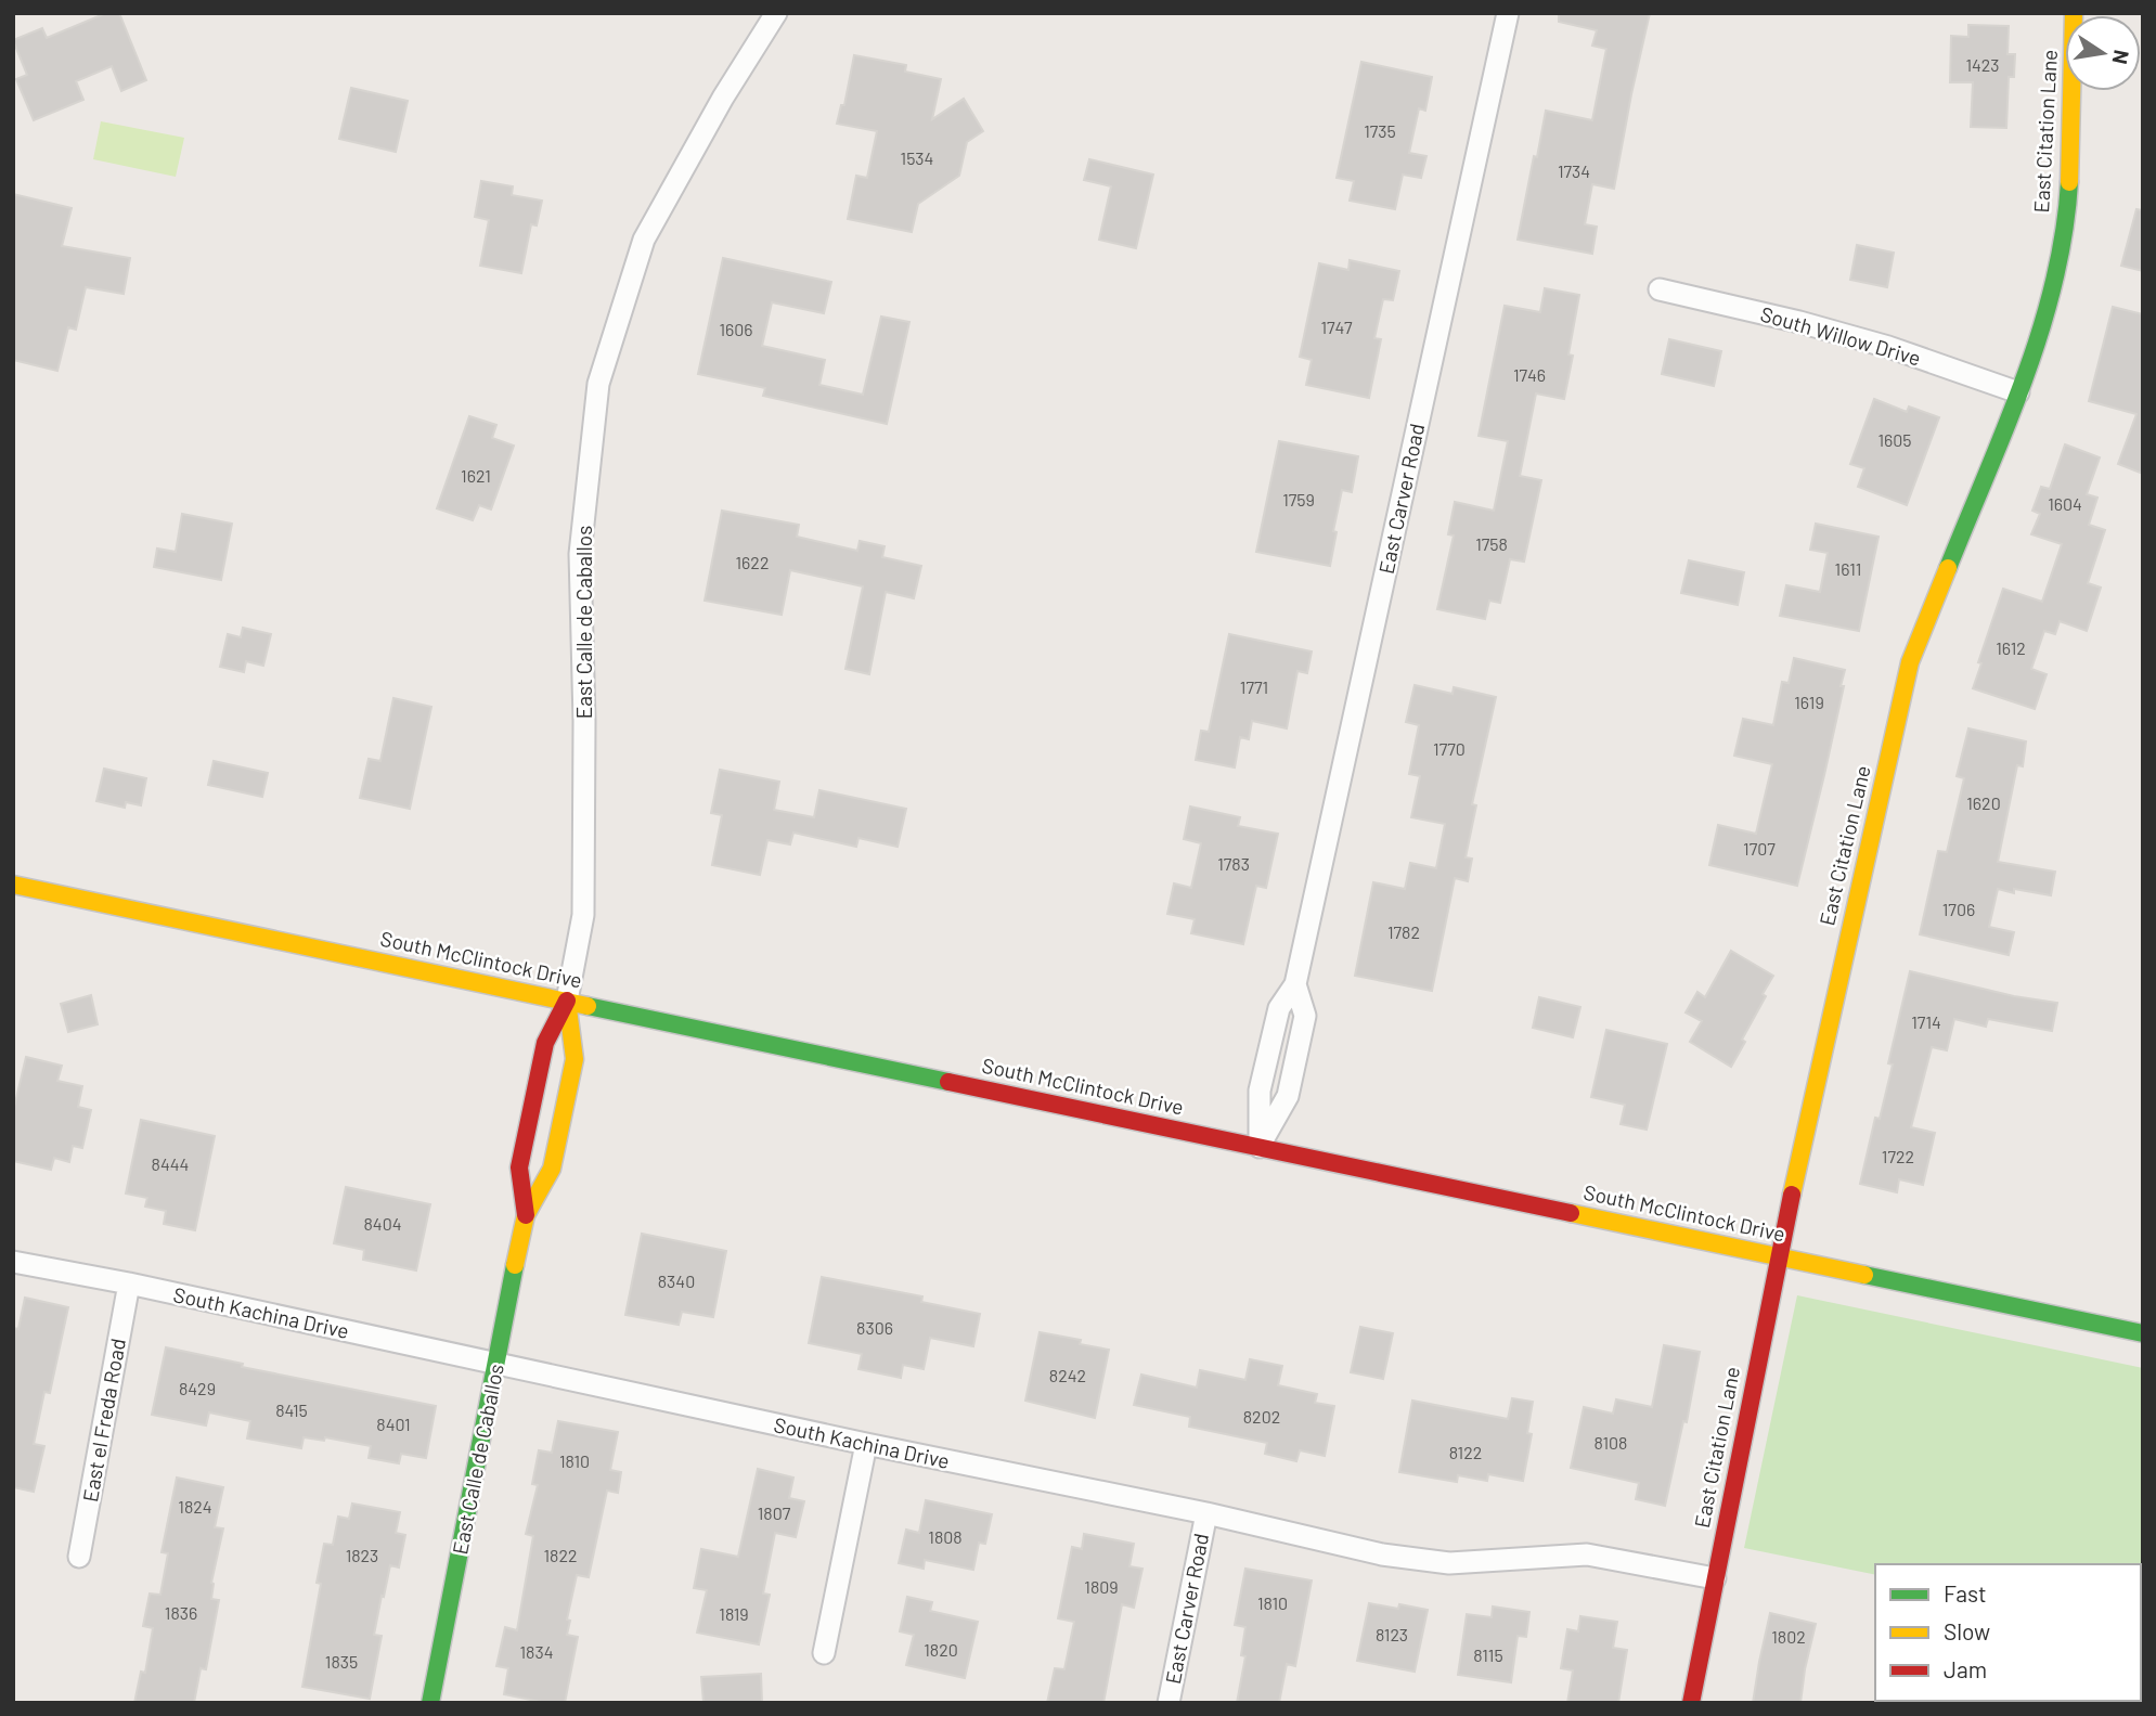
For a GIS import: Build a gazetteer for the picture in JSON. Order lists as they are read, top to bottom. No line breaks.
{"streets":{"street":["East Citation Lane","South Willow Drive","East Carver Road","East Calle de Caballos","South McClintock Drive","South Kachina Drive","East el Freda Road"]},"crossings":[["East Citation Lane","South Willow Drive"],["East Citation Lane","South McClintock Drive"],["East Citation Lane","South Kachina Drive"],["East Carver Road","South McClintock Drive"],["East Carver Road","South Kachina Drive"],["East Calle de Caballos","South McClintock Drive"],["East Calle de Caballos","South Kachina Drive"],["South Kachina Drive","East el Freda Road"]],"house_numbers":["1423","1735","1534","1734","1747","1606","1746","1605","1621","1759","1604","1758","1622","1611","1612","1771","1619","1770","1620","1707","1783","1706","1782","1714","1722","8444","8404","8340","8306","8242","8429","8415","8202","8401","8108","8122","1810","1824","1807","1808","1823","1822","1809","1810","1836","1819","8123","1802","1820","1834","8115","1835"],"legend":["Fast","Slow","Jam"],"north":"right"}
